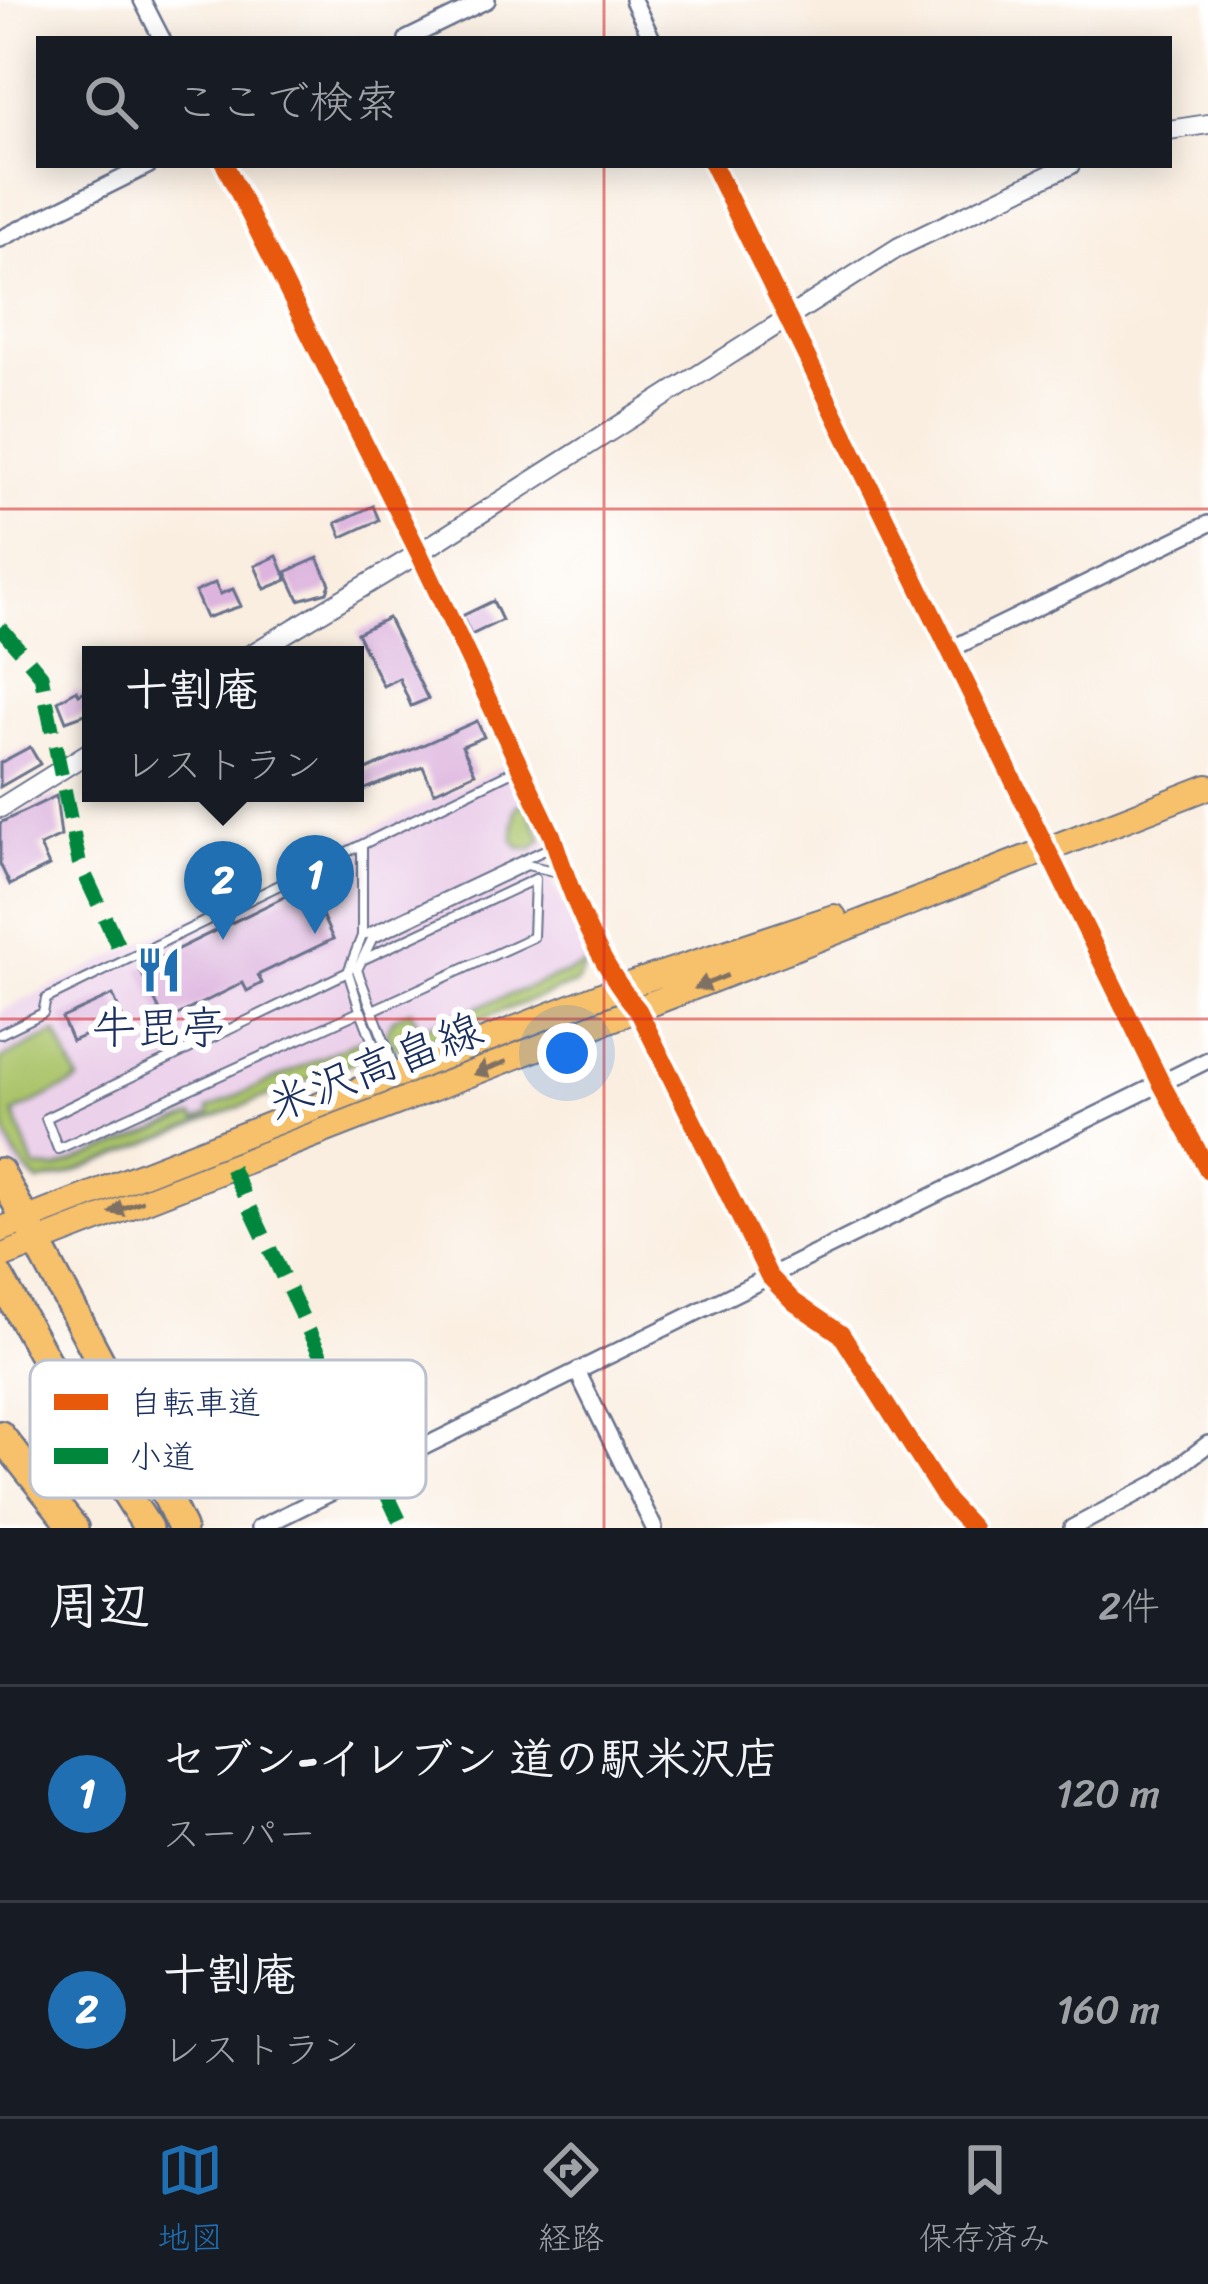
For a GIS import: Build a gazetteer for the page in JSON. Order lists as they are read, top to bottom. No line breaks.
{"streets":{"main road":["米沢高畠線"]},"places":{"restaurant":["牛毘亭"]},"legend":["自転車道","小道"],"page":{"search":"ここで検索","popup":["十割庵","レストラン"],"pins":["1","2"],"heading":["周辺","2件"],"list":[{"mark":"1","name":"セブン-イレブン 道の駅米沢店","note":"スーパー","value":"120 m"},{"mark":"2","name":"十割庵","note":"レストラン","value":"160 m"}],"nav":["地図","経路","保存済み"]}}
